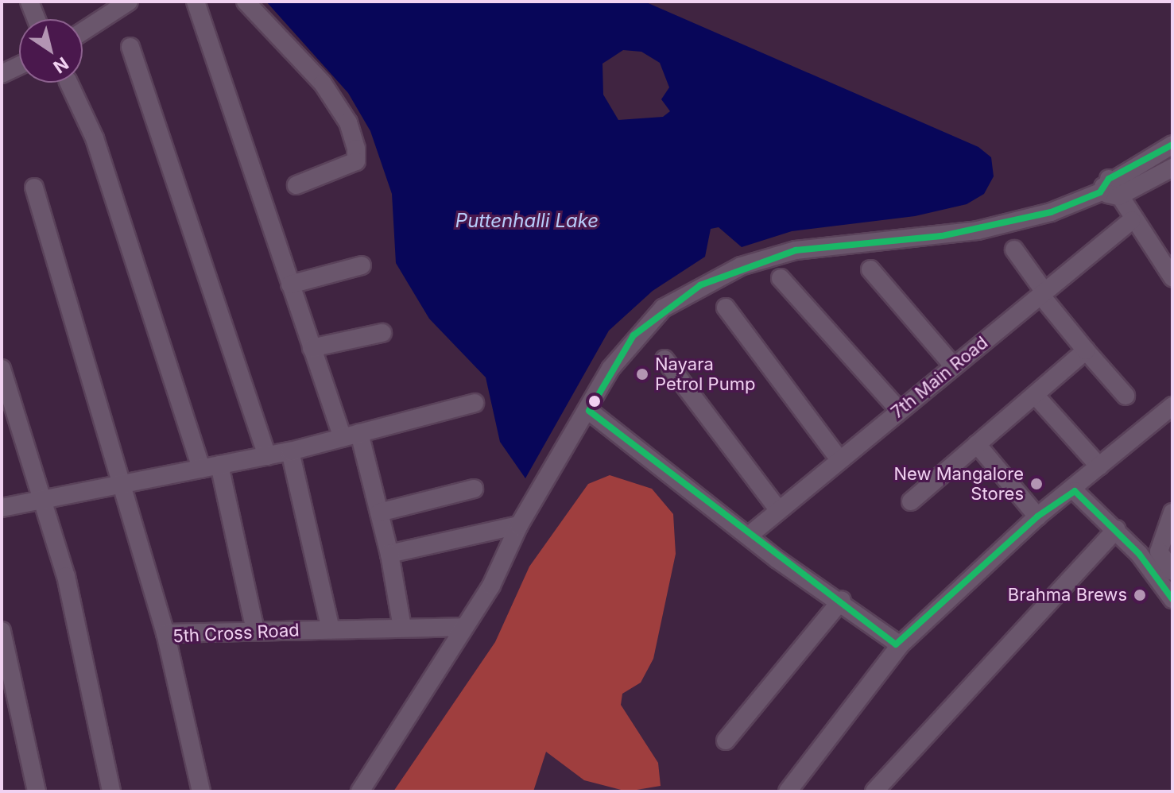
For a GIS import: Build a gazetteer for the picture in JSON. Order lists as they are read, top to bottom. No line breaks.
{"streets":{"street":["7th Main Road","5th Cross Road"]},"water":["Puttenhalli Lake"],"places":["Nayara Petrol Pump","New Mangalore Stores","Brahma Brews"],"north":"bottom right"}
